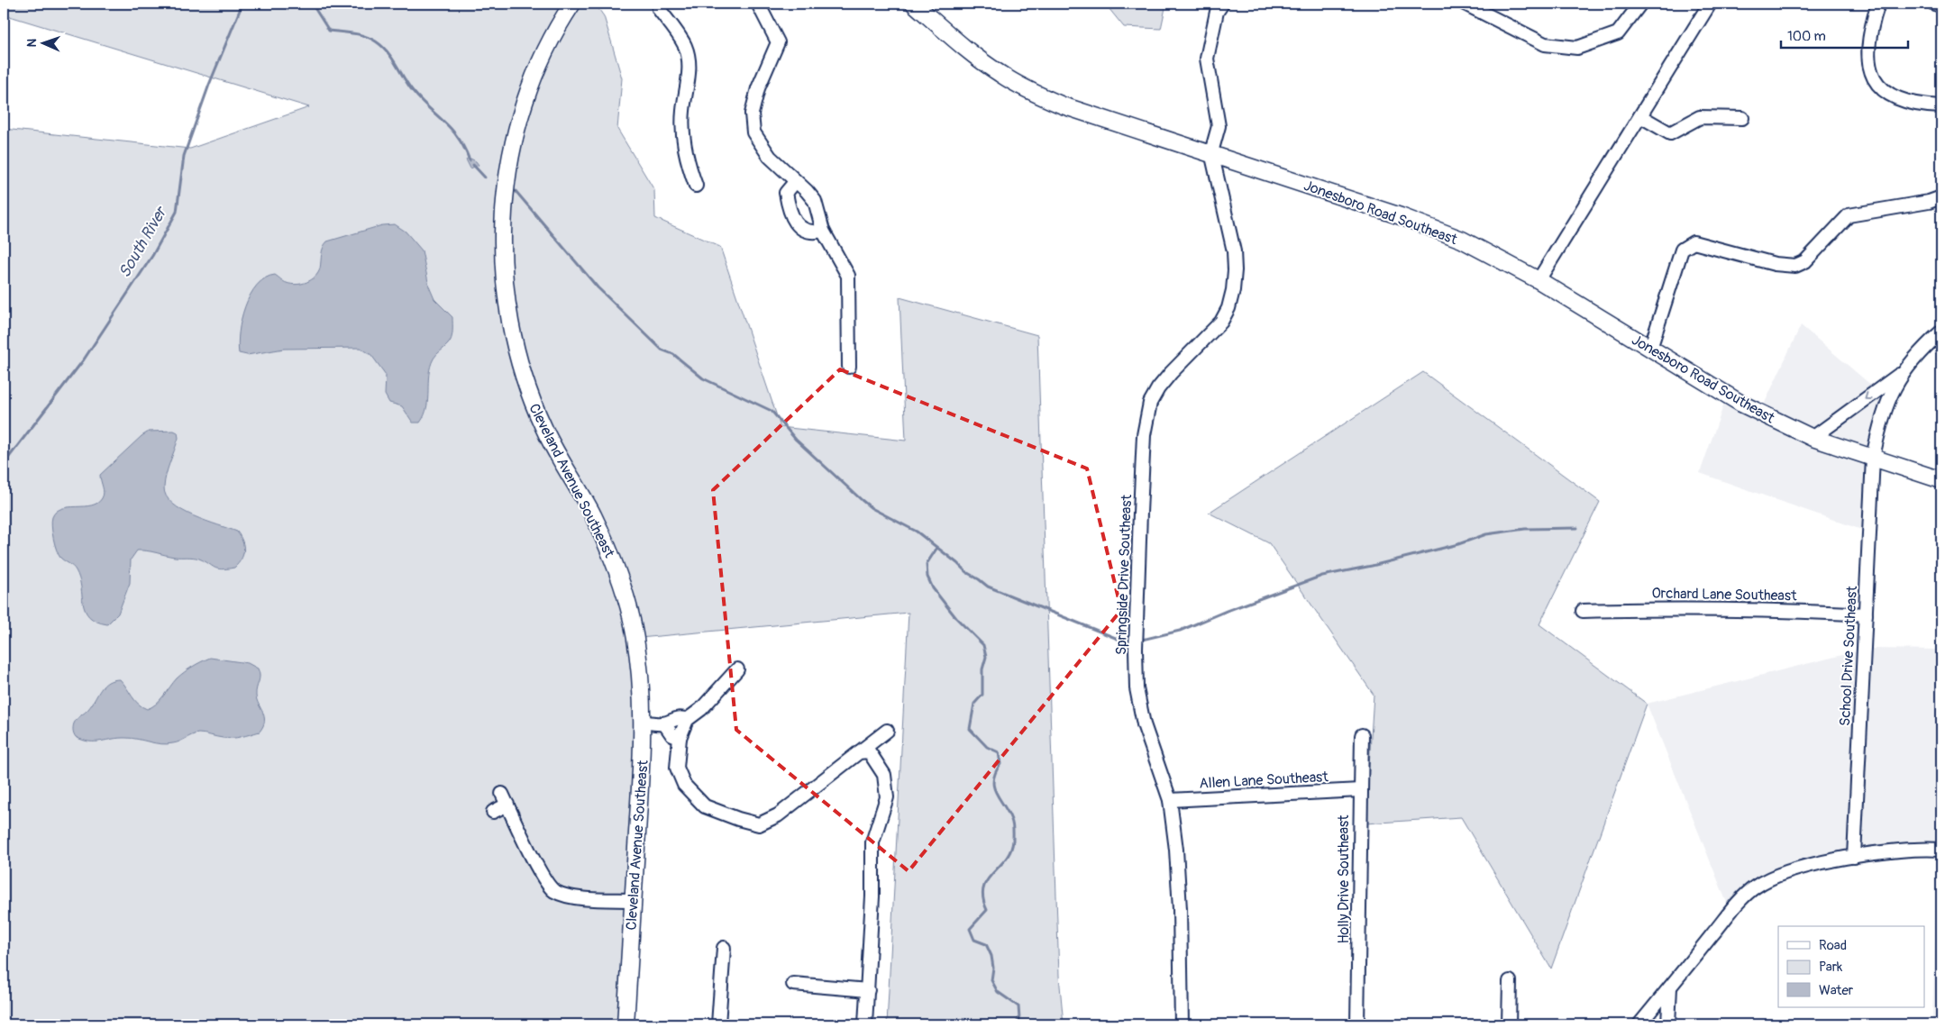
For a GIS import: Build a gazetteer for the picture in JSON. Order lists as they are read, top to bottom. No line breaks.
{"streets":{"main road":["Jonesboro Road Southeast","Cleveland Avenue Southeast"],"street":["Springside Drive Southeast","Orchard Lane Southeast","School Drive Southeast","Allen Lane Southeast","Holly Drive Southeast"]},"crossings":[["Jonesboro Road Southeast","Springside Drive Southeast"],["Jonesboro Road Southeast","School Drive Southeast"],["Springside Drive Southeast","Allen Lane Southeast"],["Orchard Lane Southeast","School Drive Southeast"],["Allen Lane Southeast","Holly Drive Southeast"]],"water":["South River"],"legend":["Road","Park","Water"],"scale_bar":"100 m","north":"left"}
